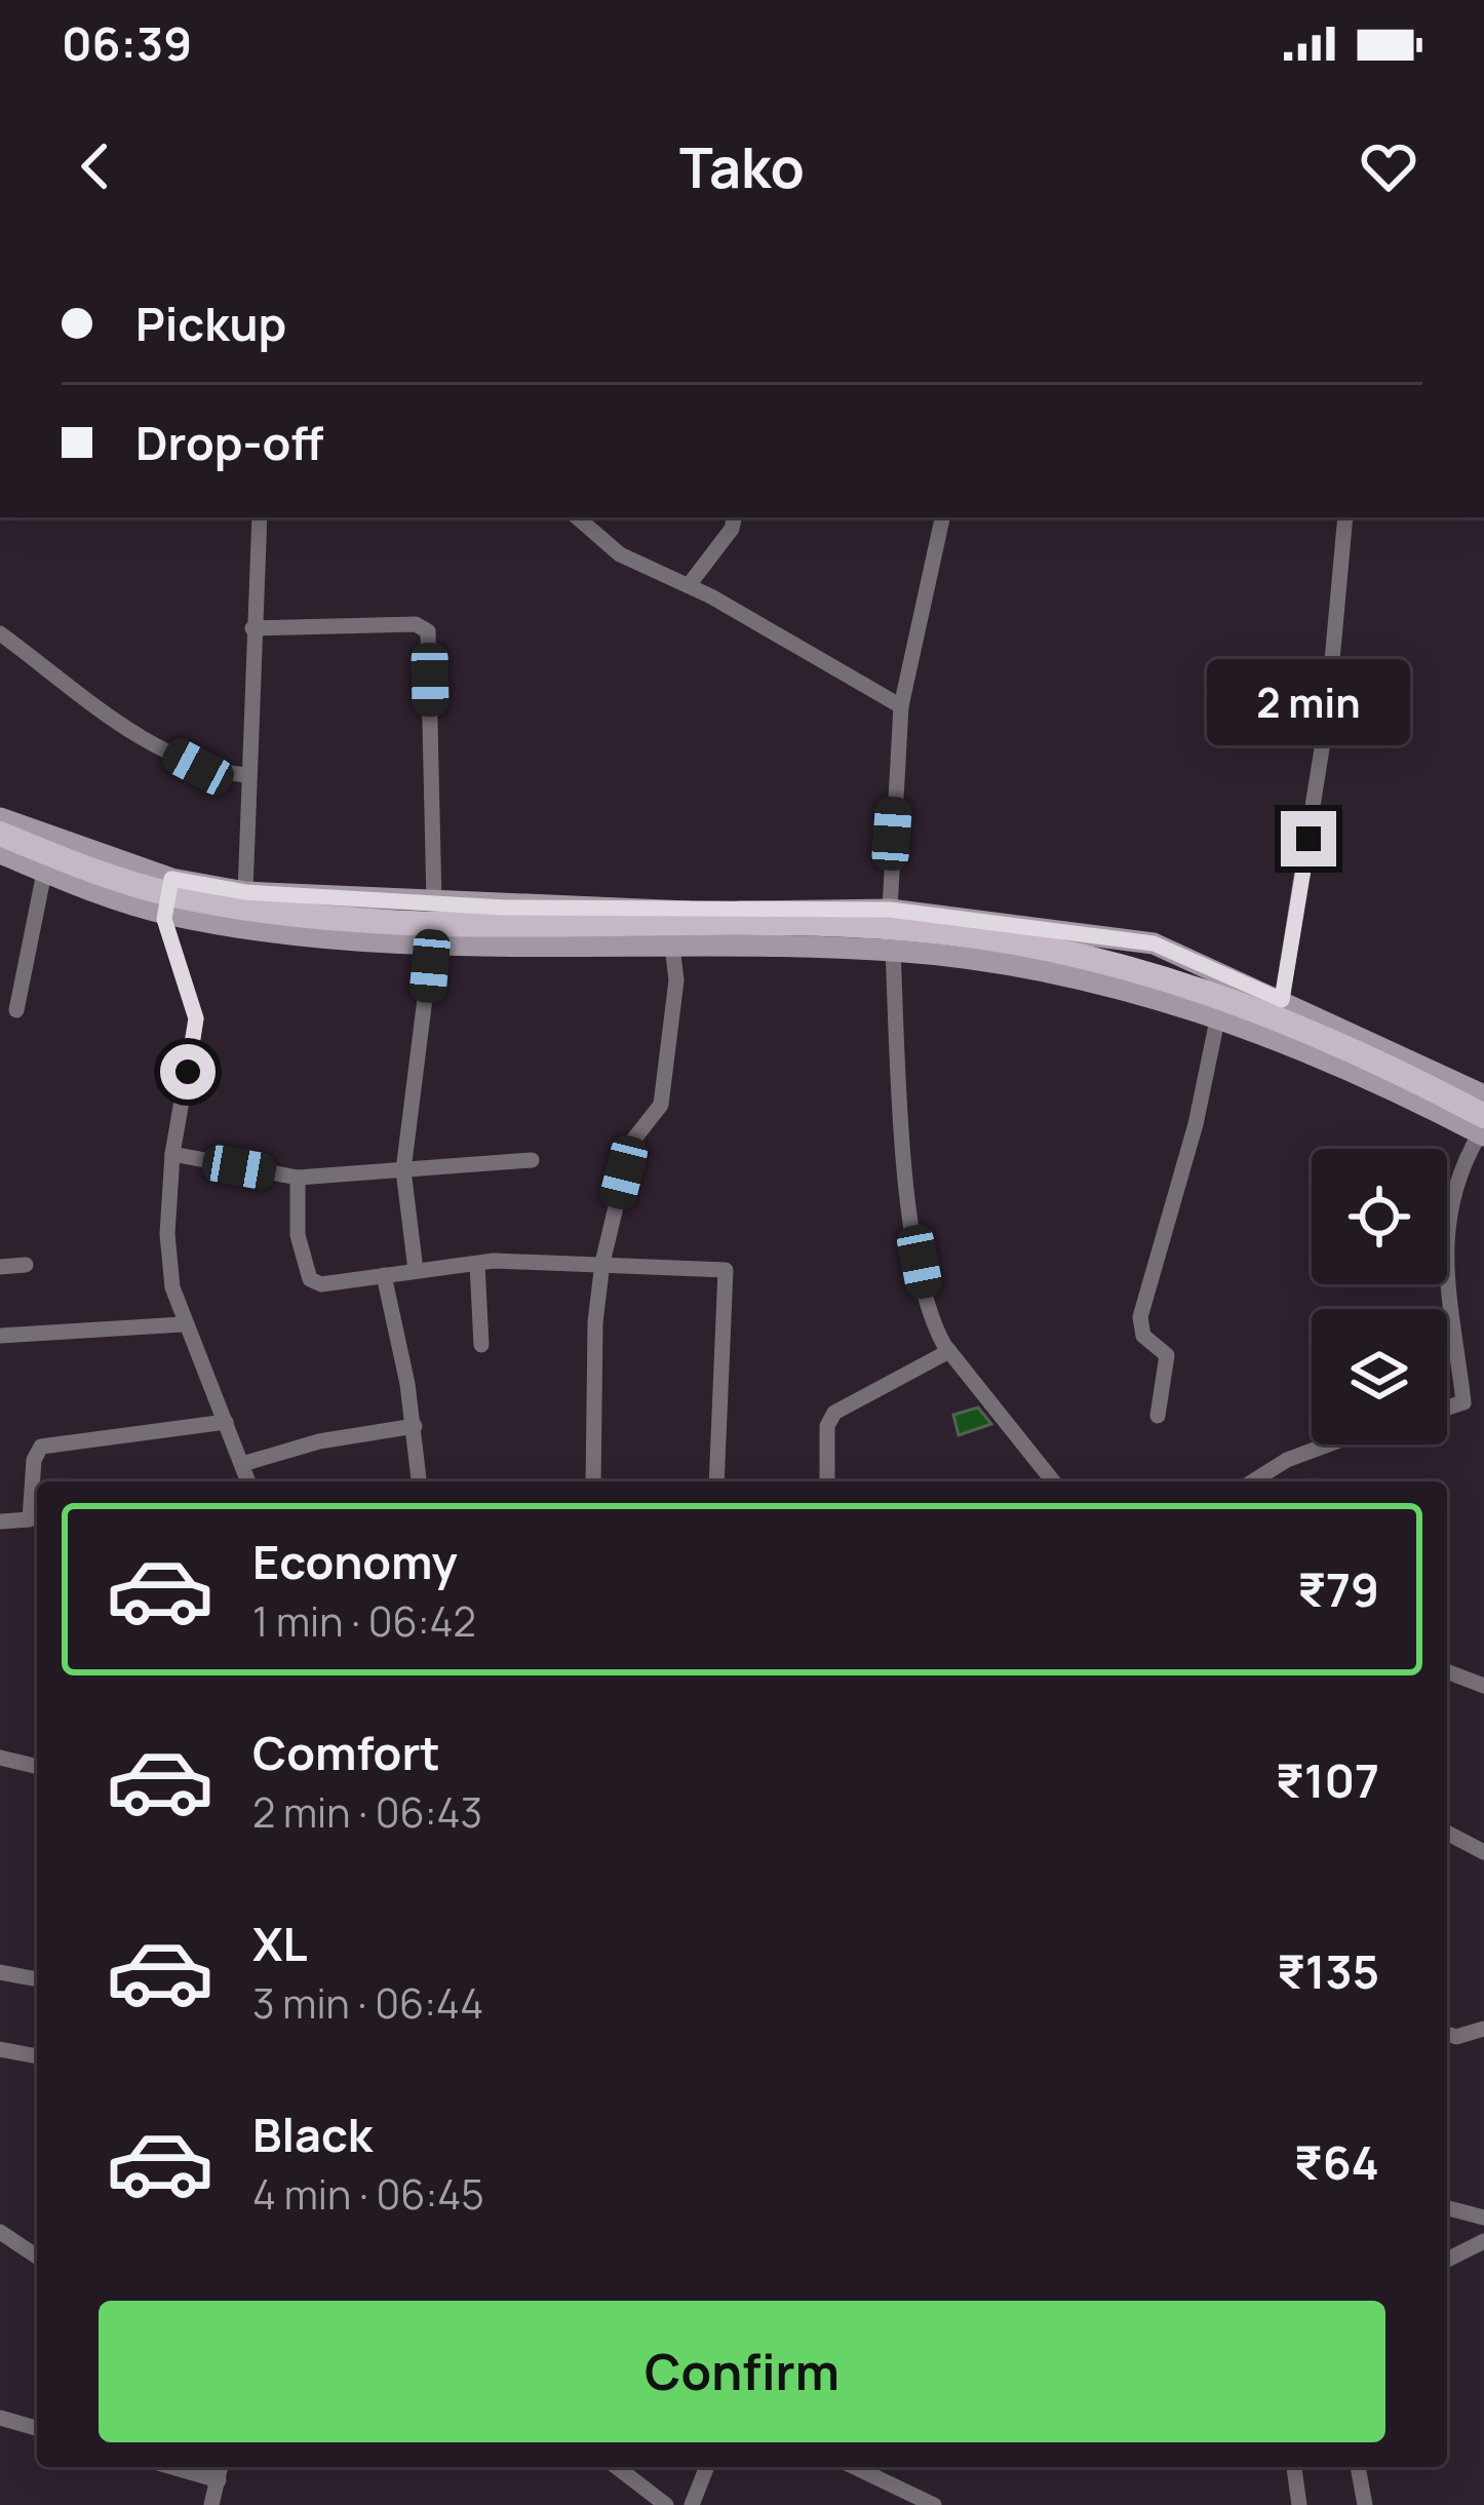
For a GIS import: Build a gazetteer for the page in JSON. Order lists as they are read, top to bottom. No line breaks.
{"page":{"status":"06:39","header":"Tako","banner":["Pickup","Drop-off"],"bubble":"2 min","list":[{"name":"Economy","note":"1 min · 06:42","value":"₹79"},{"name":"Comfort","note":"2 min · 06:43","value":"₹107"},{"name":"XL","note":"3 min · 06:44","value":"₹135"},{"name":"Black","note":"4 min · 06:45","value":"₹64"}],"buttons":"Confirm"}}
